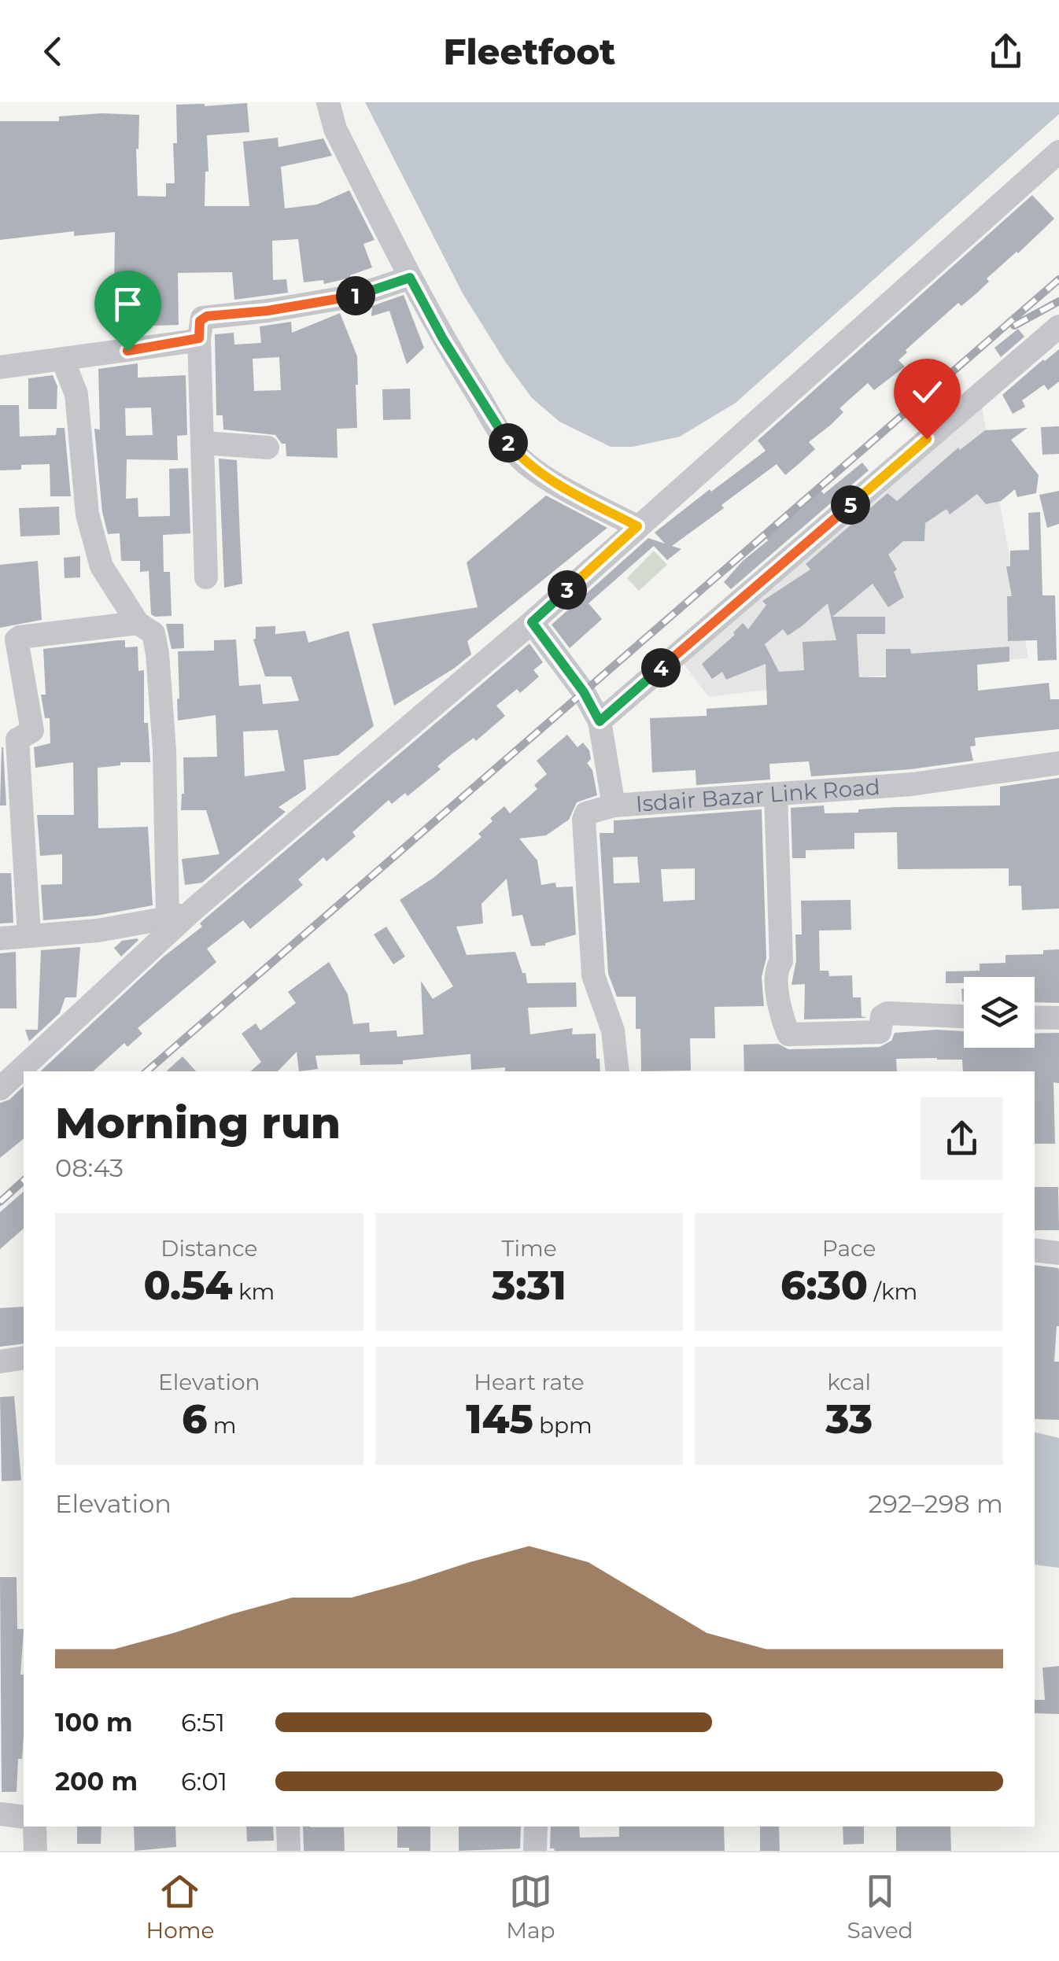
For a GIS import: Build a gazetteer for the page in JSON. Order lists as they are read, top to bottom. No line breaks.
{"streets":{"street":["Isdair Bazar Link Road"]},"page":{"header":"Fleetfoot","pins":["1","2","5","3","4"],"heading":["Morning run","08:43"],"stats":[["Distance","0.54 km"],["Time","3:31"],["Pace","6:30 /km"],["Elevation","6 m"],["Heart rate","145 bpm"],["kcal","33"]],"chart":["Elevation","292–298 m"],"list":[{"name":"100 m","note":"6:51"},{"name":"200 m","note":"6:01"}],"tabs":["Home","Map","Saved"]}}
